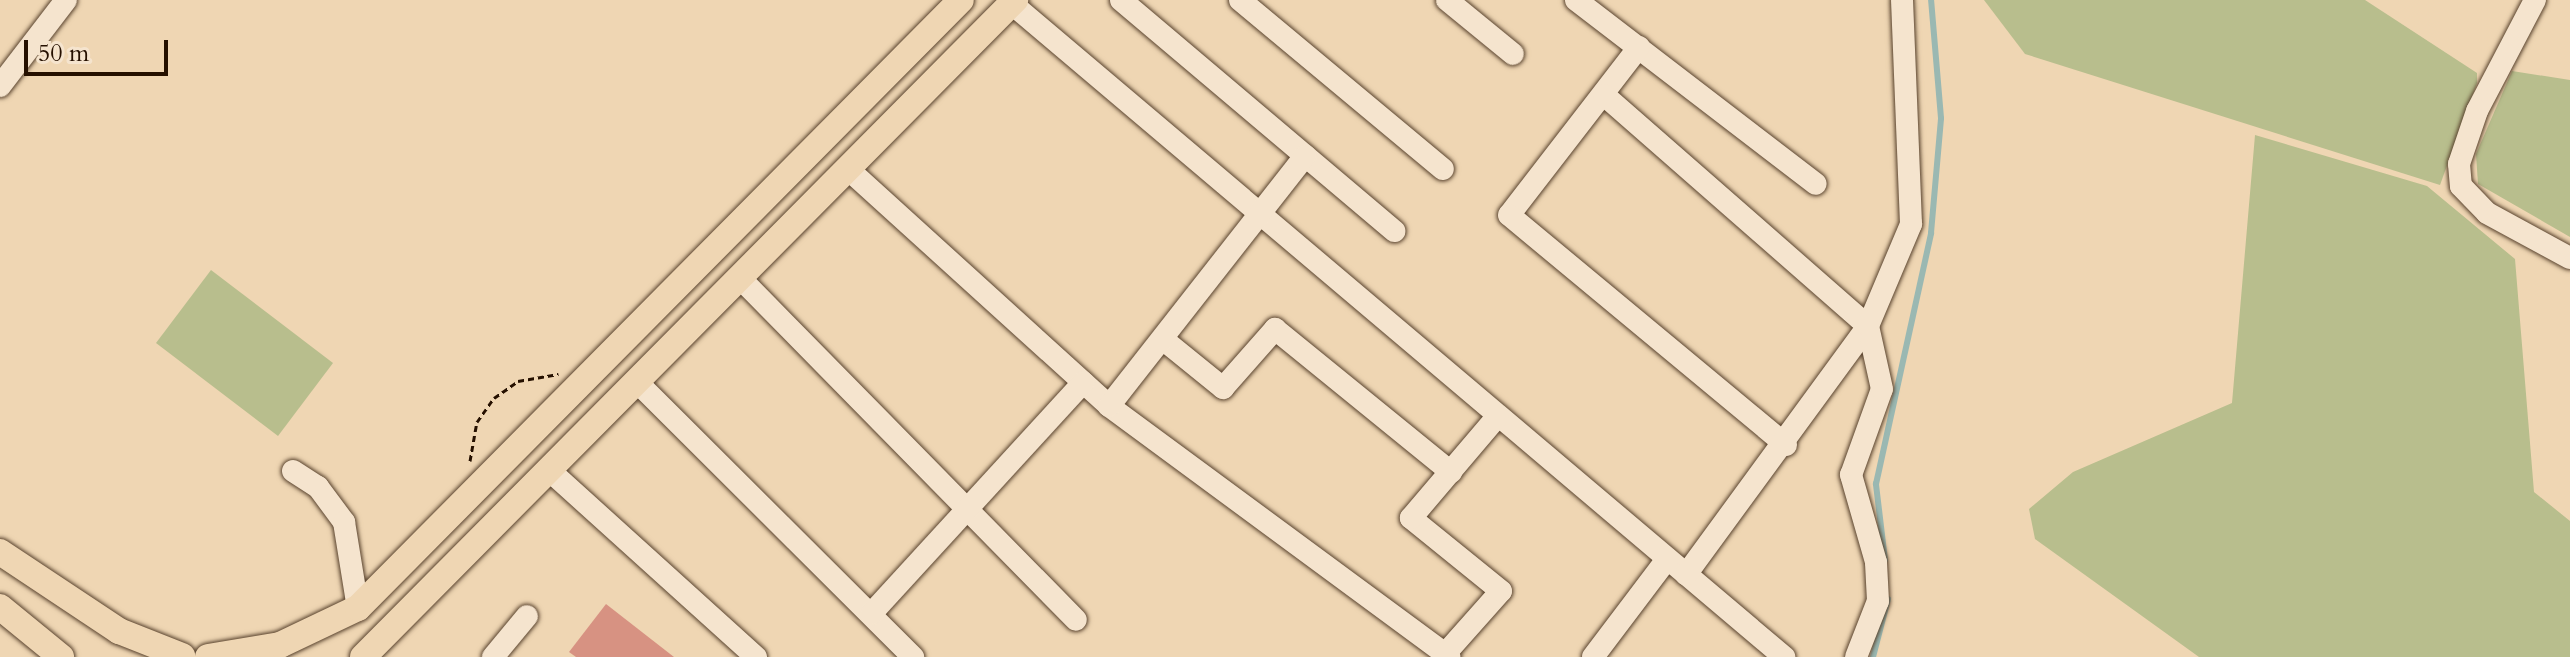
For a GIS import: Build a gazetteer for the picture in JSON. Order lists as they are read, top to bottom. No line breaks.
{"scale_bar":"50 m"}
